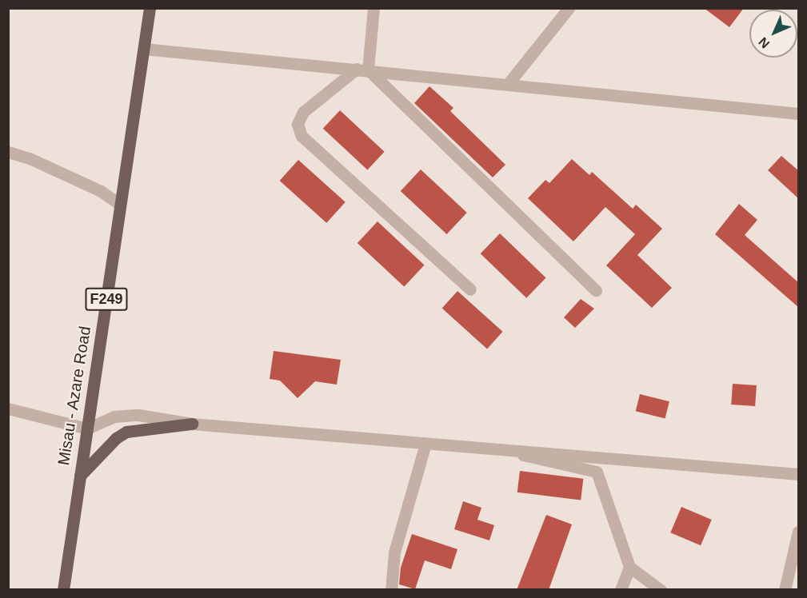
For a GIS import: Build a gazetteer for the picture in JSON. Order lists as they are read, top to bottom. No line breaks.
{"streets":{"main road":["F249","Misau - Azare Road"]},"north":"bottom left"}
